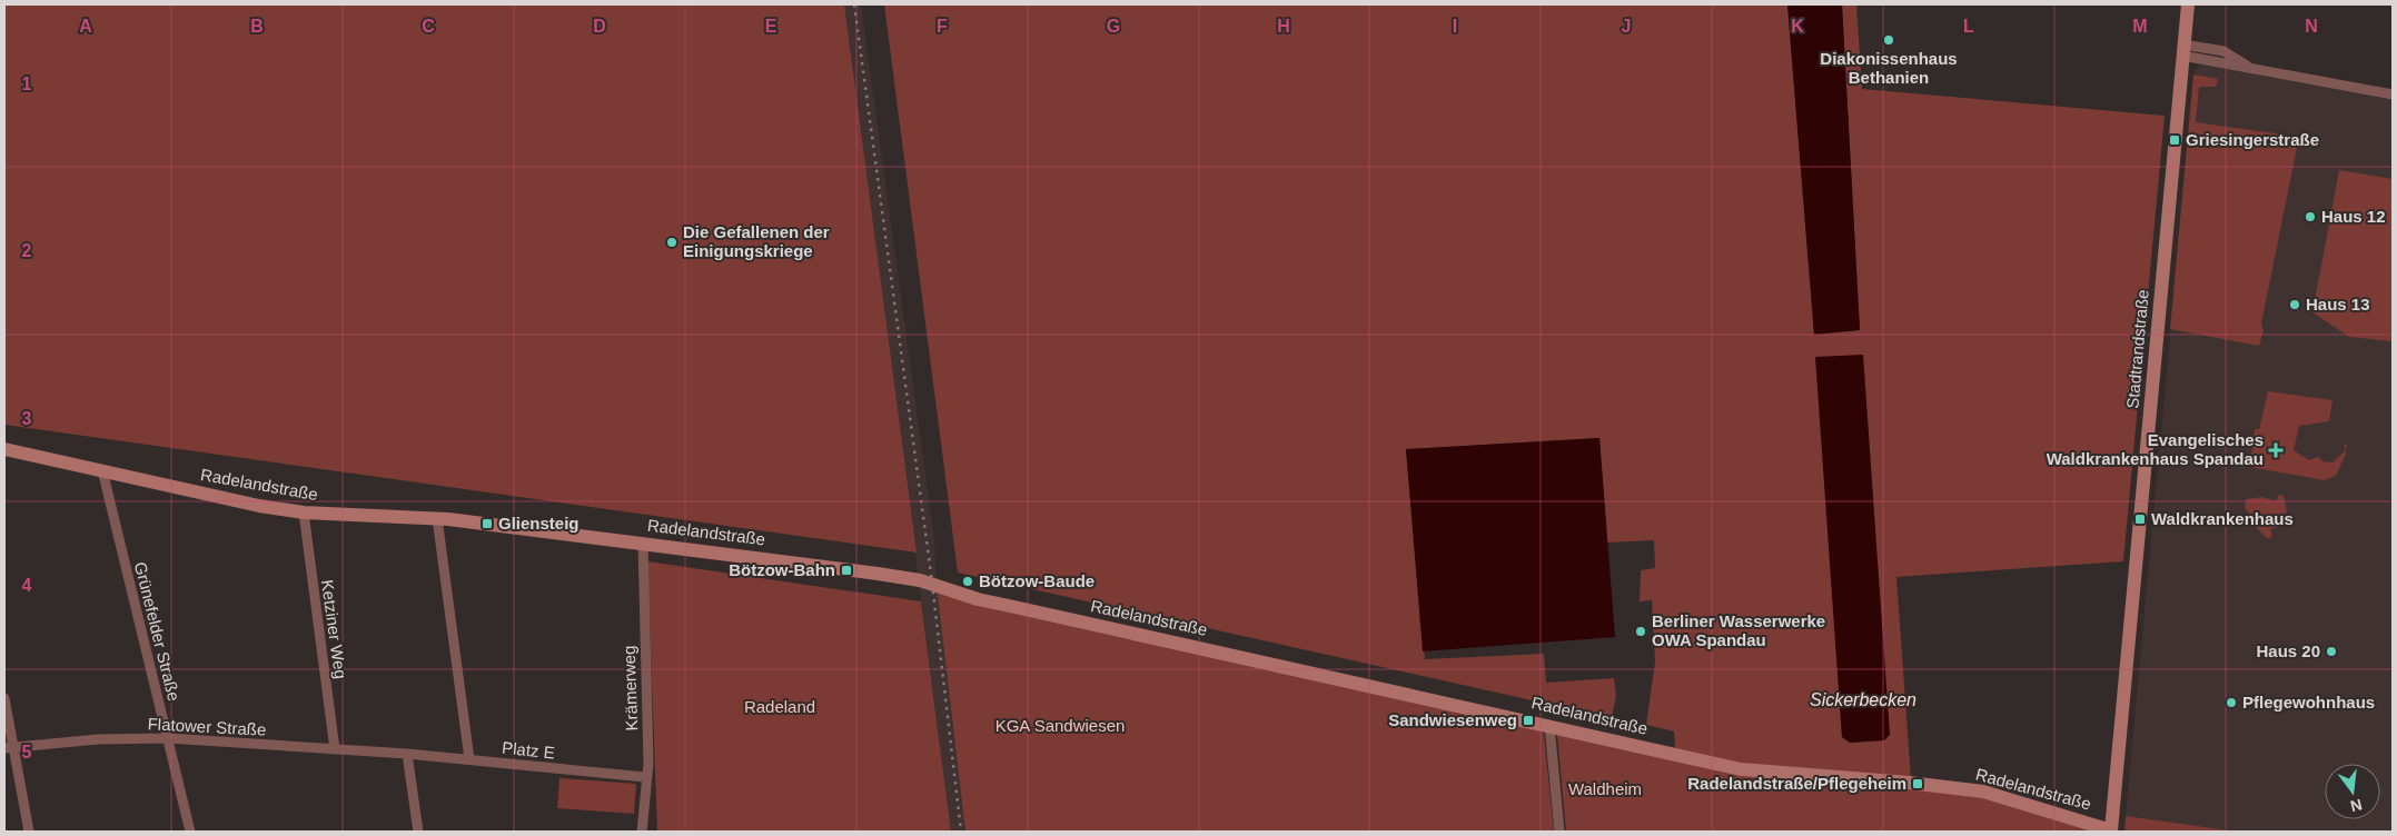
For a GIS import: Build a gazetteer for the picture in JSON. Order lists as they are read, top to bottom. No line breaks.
{"streets":{"street":["Stadtrandstraße","Radelandstraße","Ketziner Weg","Grünefelder Straße","Krämerweg","Flatower Straße","Platz E"]},"crossings":[["Stadtrandstraße","Radelandstraße"],["Radelandstraße","Ketziner Weg"],["Radelandstraße","Grünefelder Straße"],["Radelandstraße","Krämerweg"],["Ketziner Weg","Flatower Straße"],["Grünefelder Straße","Flatower Straße"],["Krämerweg","Platz E"],["Flatower Straße","Platz E"]],"water":["Sickerbecken"],"parks":["Radeland","KGA Sandwiesen","Waldheim"],"places":{"other":["Diakonissenhaus Bethanien","Haus 12","Die Gefallenen der Einigungskriege","Haus 13","Bötzow-Baude","Berliner Wasserwerke OWA Spandau","Haus 20","Pflegewohnhaus"],"transit":["Griesingerstraße","Waldkrankenhaus","Gliensteig","Bötzow-Bahn","Sandwiesenweg","Radelandstraße/Pflegeheim"],"health":["Evangelisches Waldkrankenhaus Spandau"]},"north":"bottom","grid":{"columns":["A","B","C","D","E","F","G","H","I","J","K","L","M","N"],"rows":["1","2","3","4","5"]}}
